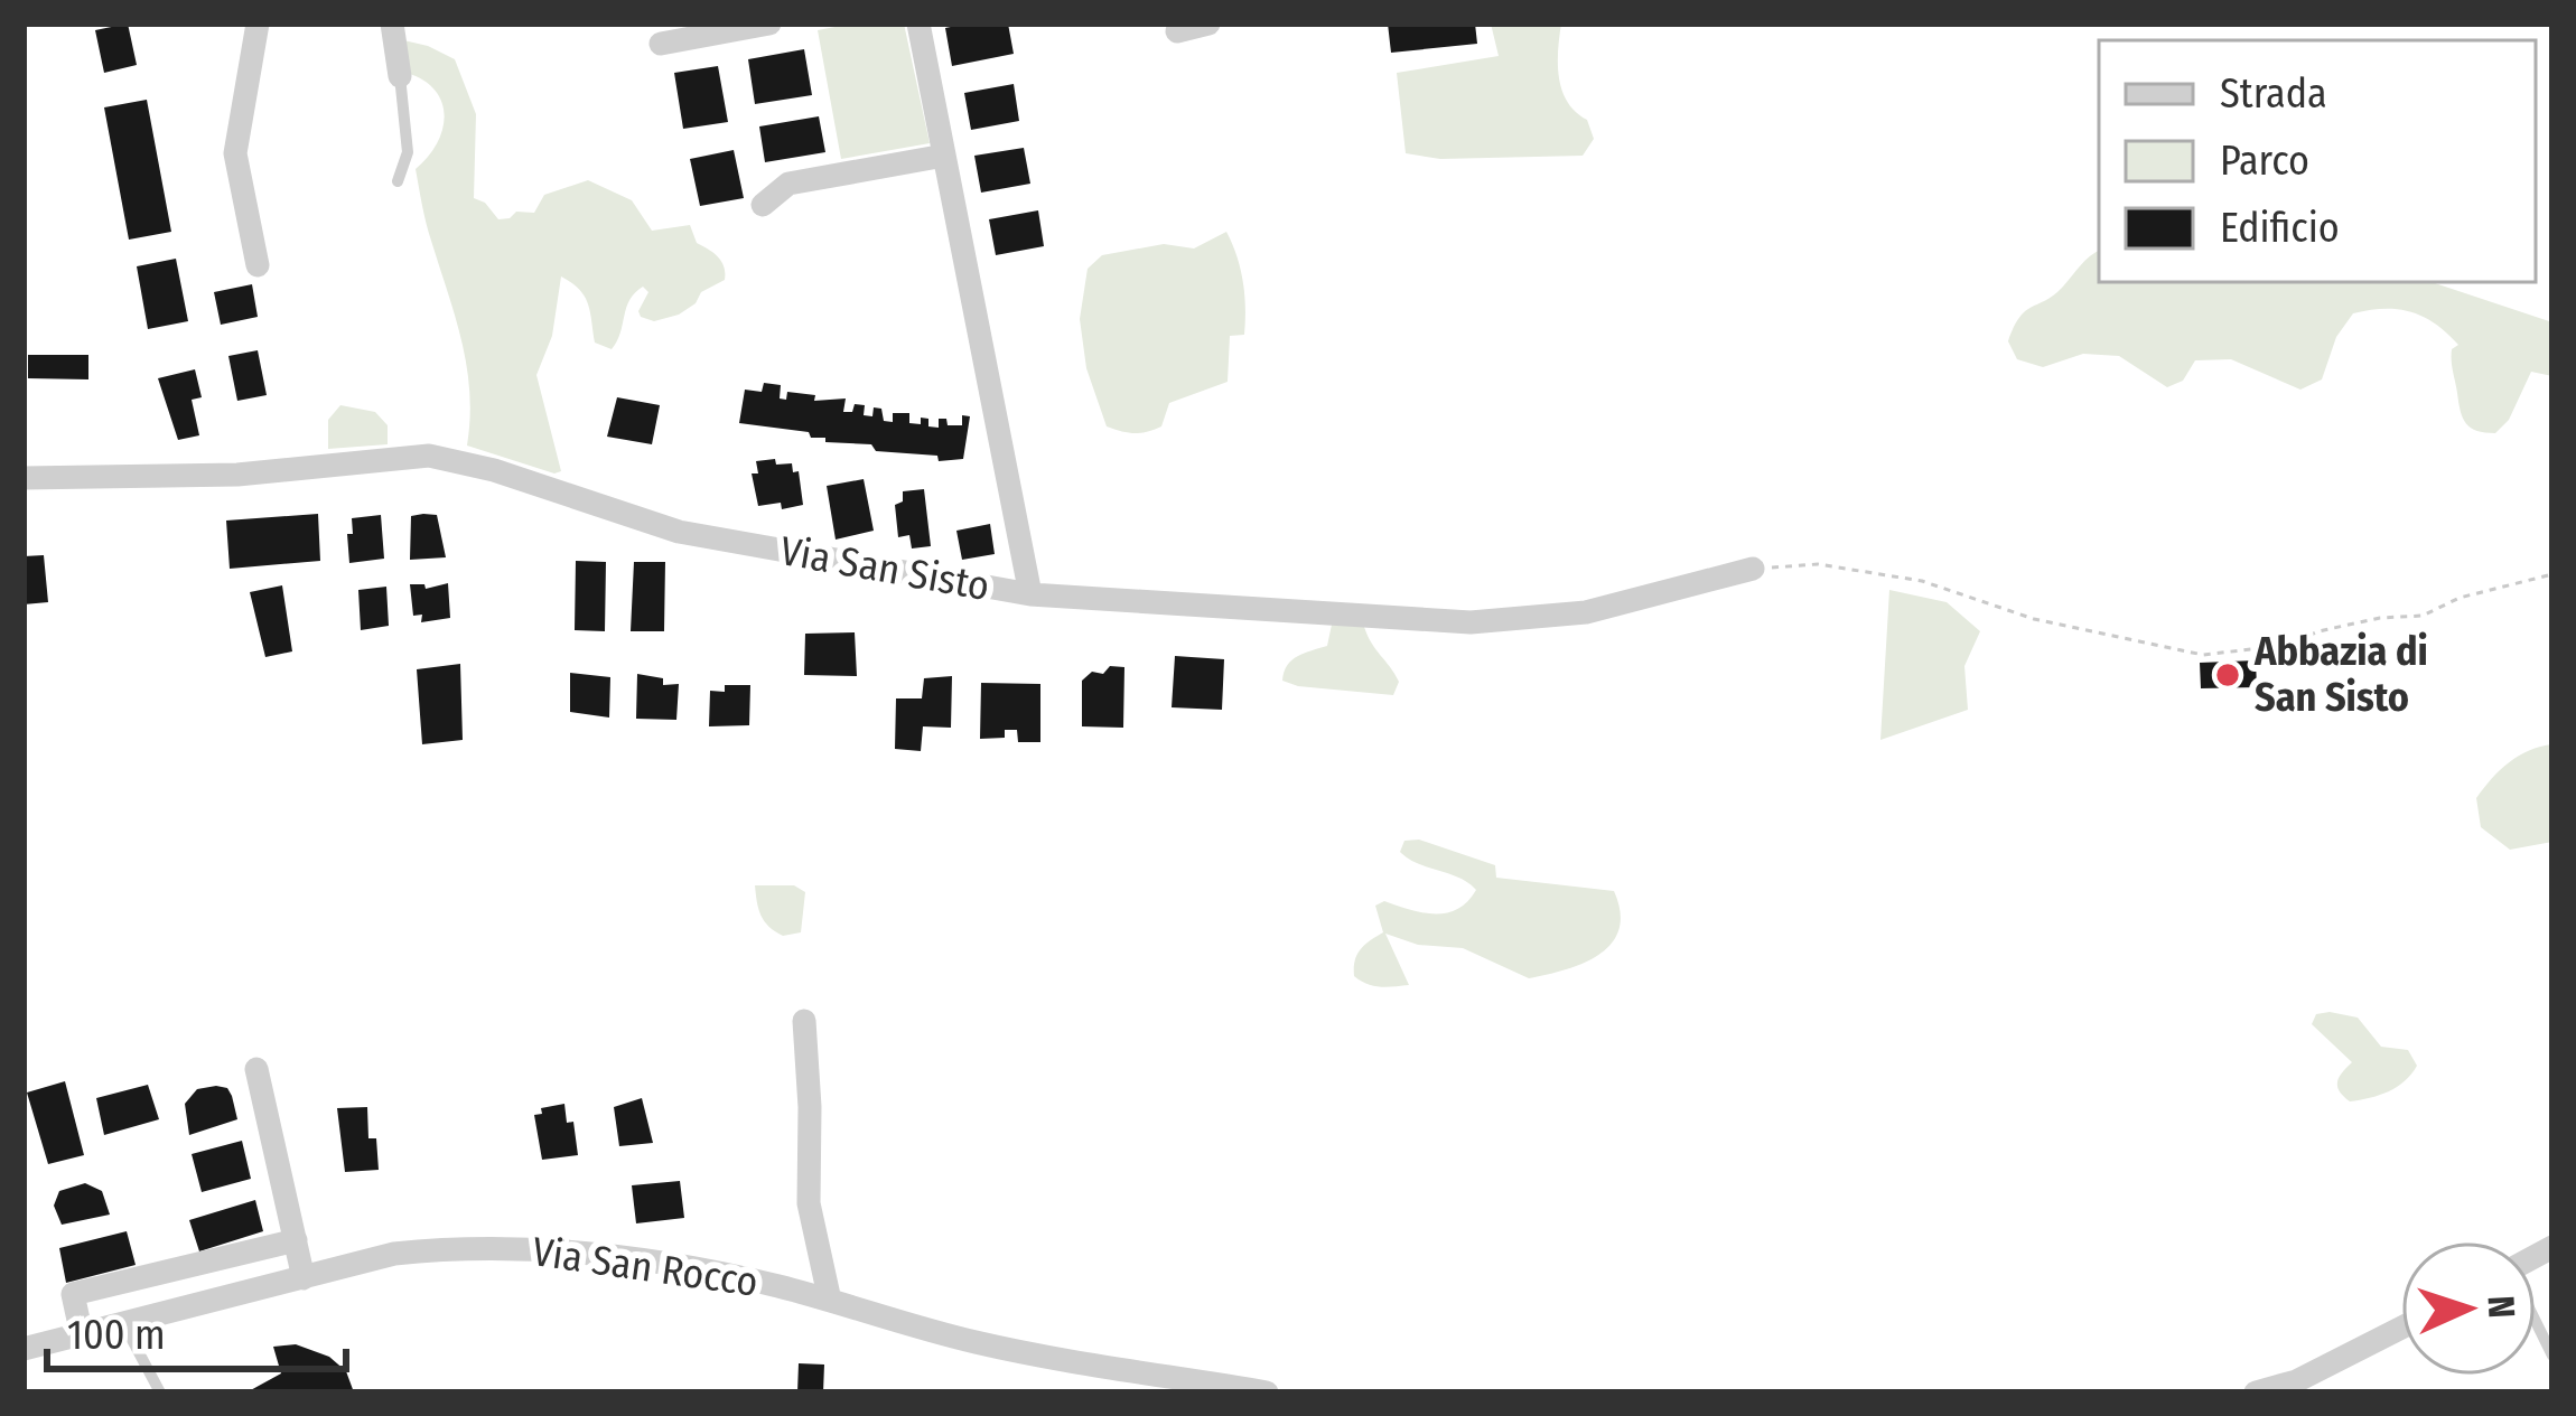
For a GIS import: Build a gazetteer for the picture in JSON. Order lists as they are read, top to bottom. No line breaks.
{"streets":{"street":["Via San Sisto","Via San Rocco"]},"places":["Abbazia di San Sisto"],"legend":["Strada","Parco","Edificio"],"scale_bar":"100 m","north":"right"}
